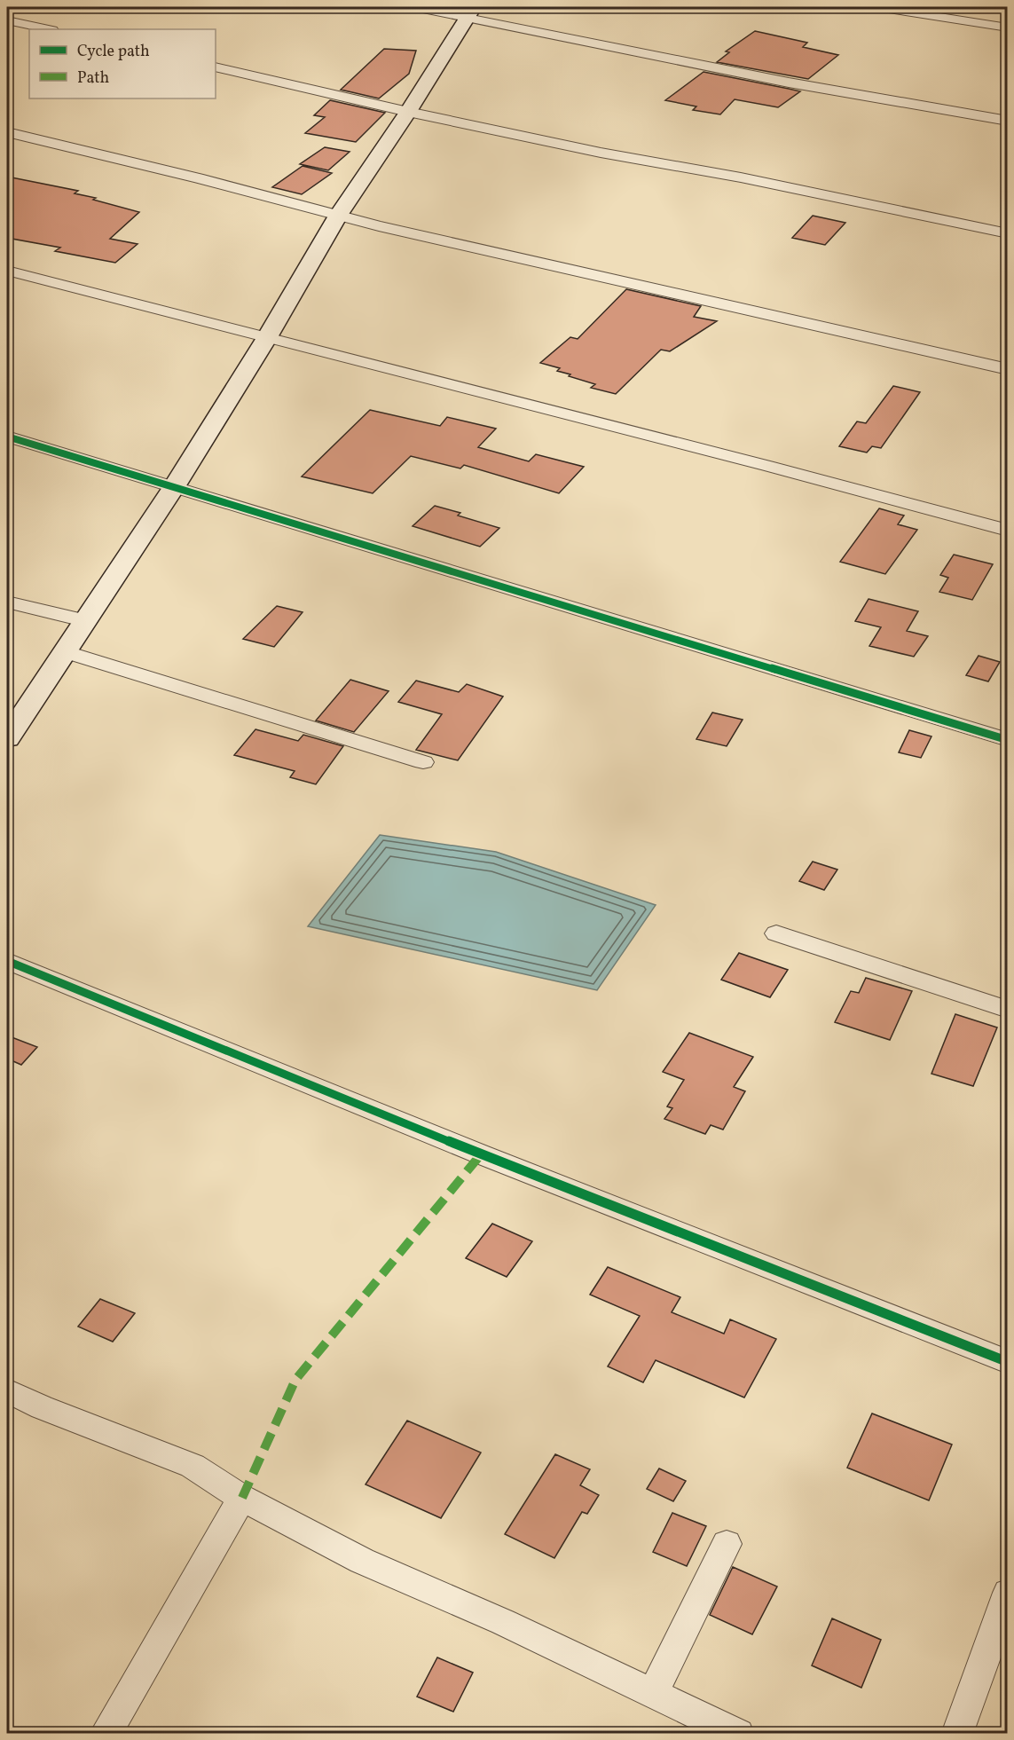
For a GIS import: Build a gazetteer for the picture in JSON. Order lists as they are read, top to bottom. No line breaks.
{"legend":["Cycle path","Path"]}
